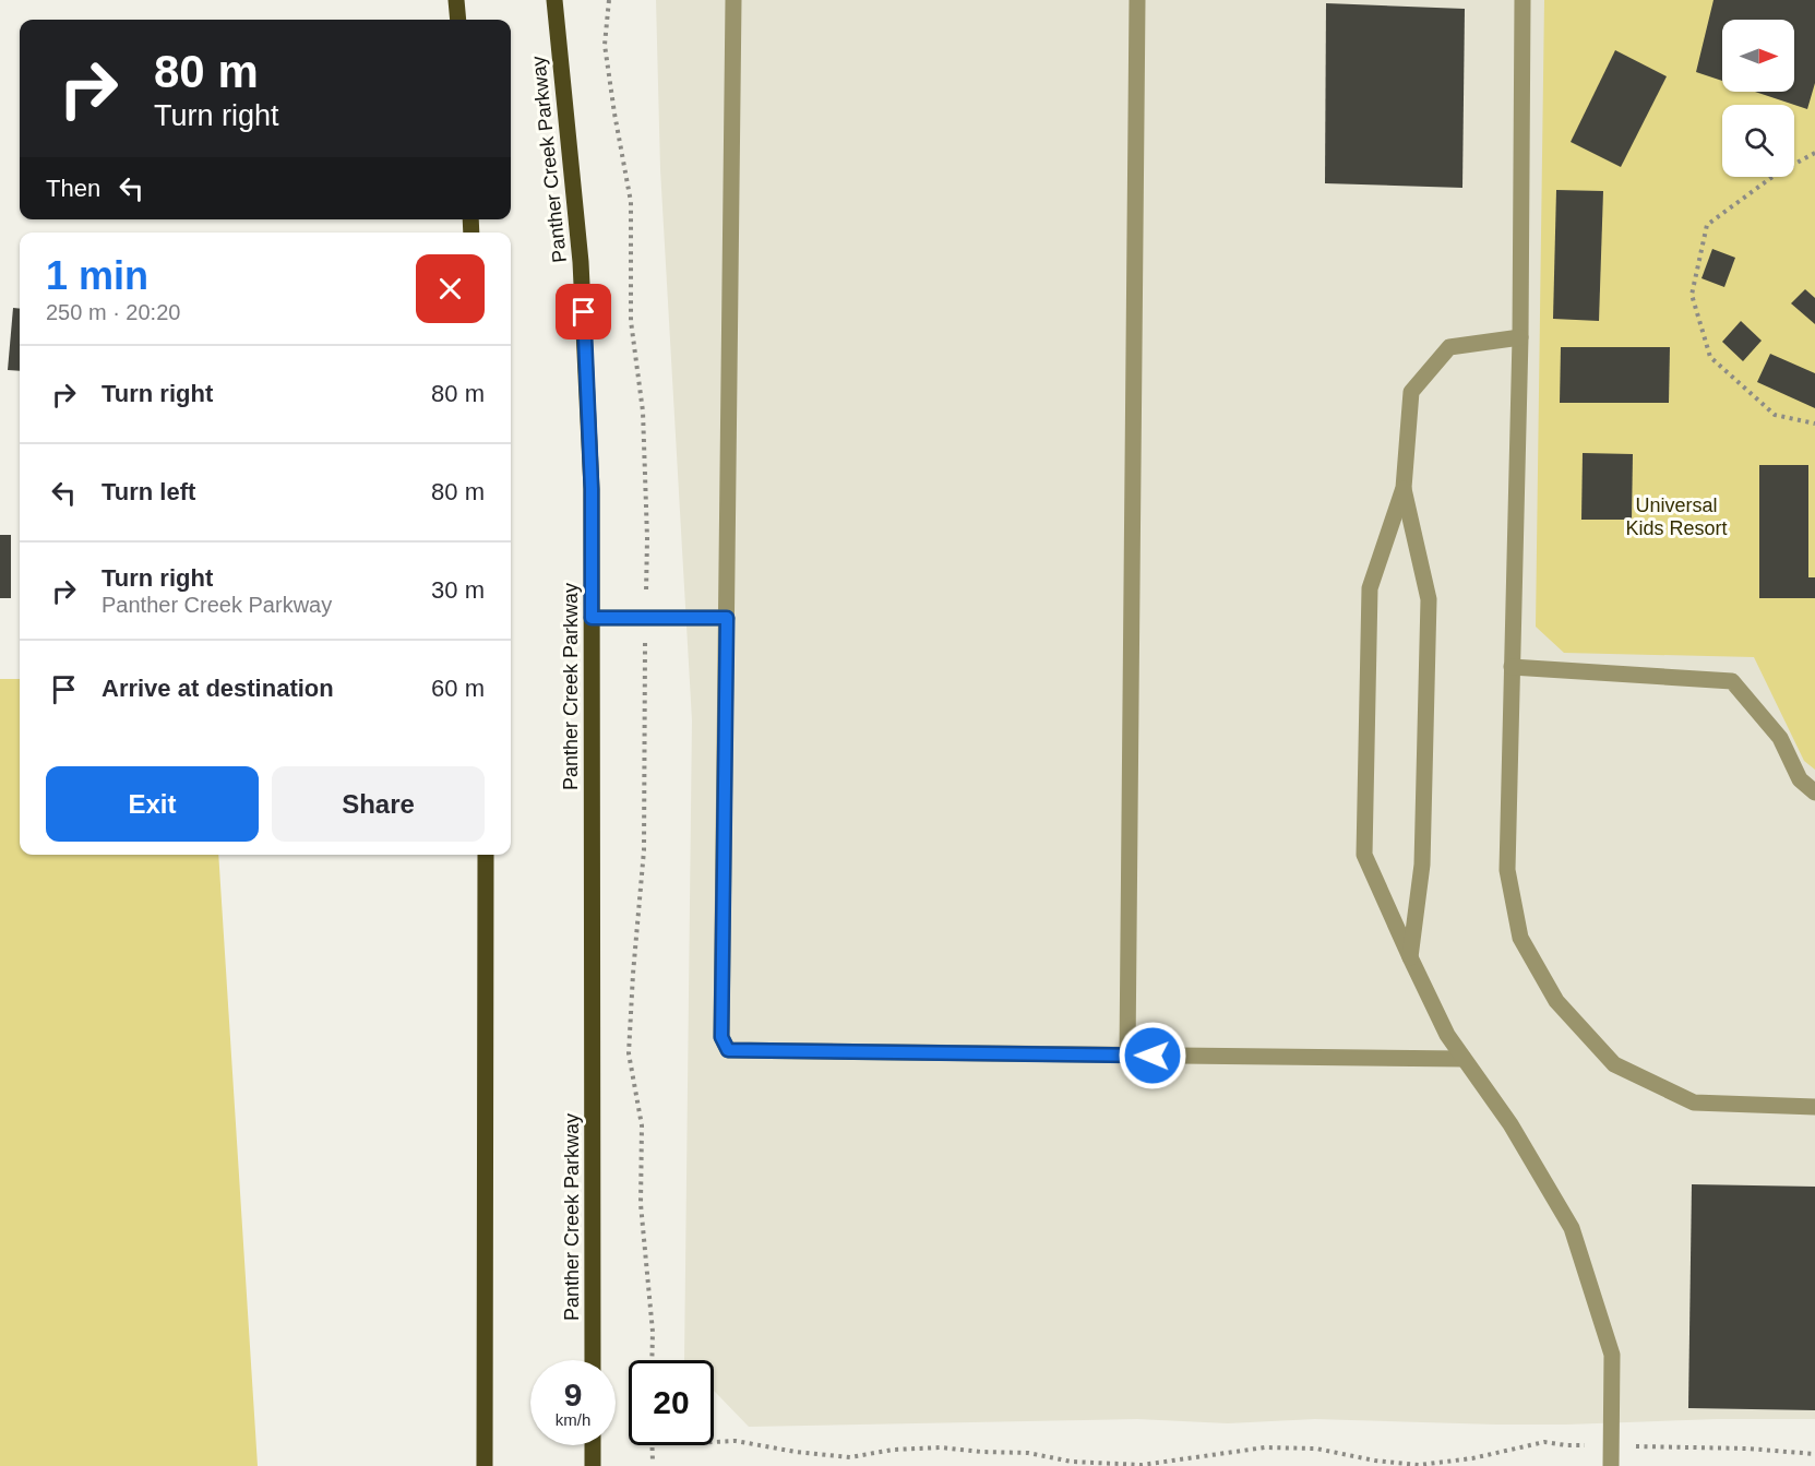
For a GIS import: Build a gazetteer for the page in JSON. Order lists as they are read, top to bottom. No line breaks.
{"streets":{"main road":["Panther Creek Parkway"]},"parks":["Universal Kids Resort"],"north":"right","page":{"turn":["80 m","Turn right"],"then":"Then","heading":["1 min","250 m · 20:20"],"list":[{"name":"Turn right","value":"80 m"},{"name":"Turn left","value":"80 m"},{"name":"Turn right","note":"Panther Creek Parkway","value":"30 m"},{"name":"Arrive at destination","value":"60 m"}],"buttons":["Exit","Share"],"speed":"9 km/h","limit":"20"}}
